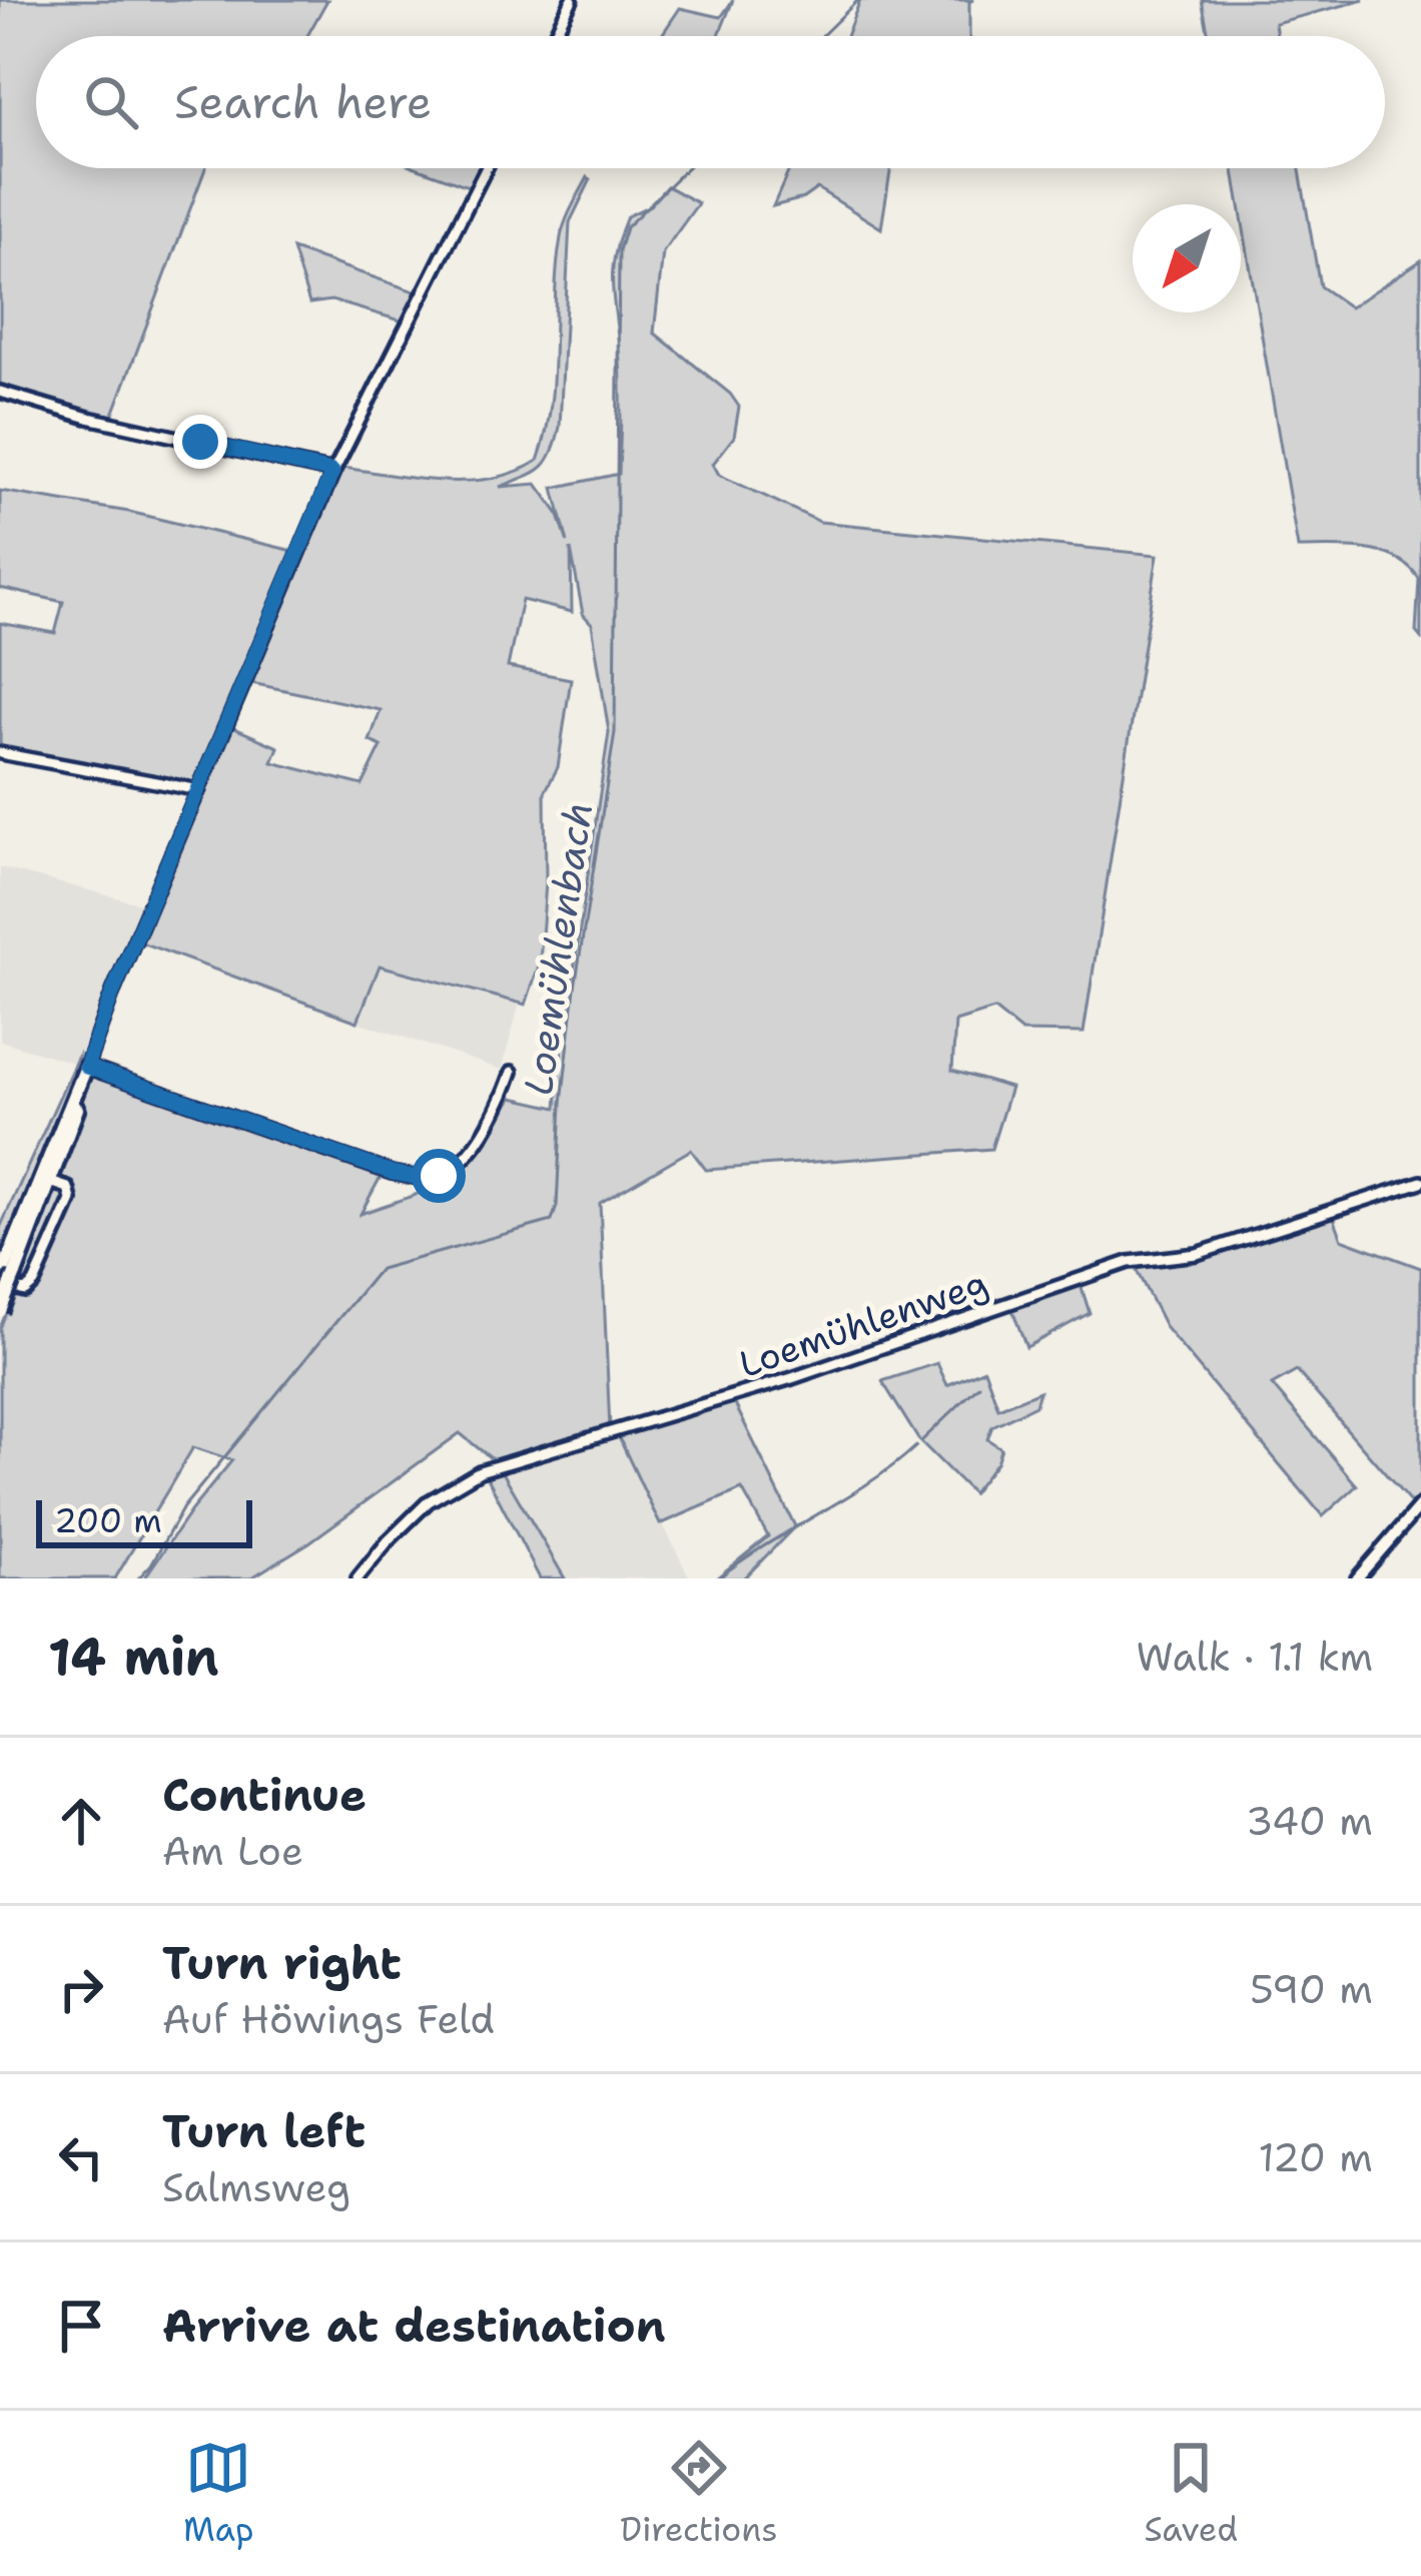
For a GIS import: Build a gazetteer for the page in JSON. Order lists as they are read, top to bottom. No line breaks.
{"streets":{"street":["Loemühlenweg"]},"water":["Loemühlenbach"],"scale_bar":"200 m","north":"bottom left","page":{"search":"Search here","scale":"200 m","heading":["14 min","Walk · 1.1 km"],"list":[["Continue","Am Loe","340 m"],["Turn right","Auf Höwings Feld","590 m"],["Turn left","Salmsweg","120 m"],"Arrive at destination"],"nav":["Map","Directions","Saved"]}}
